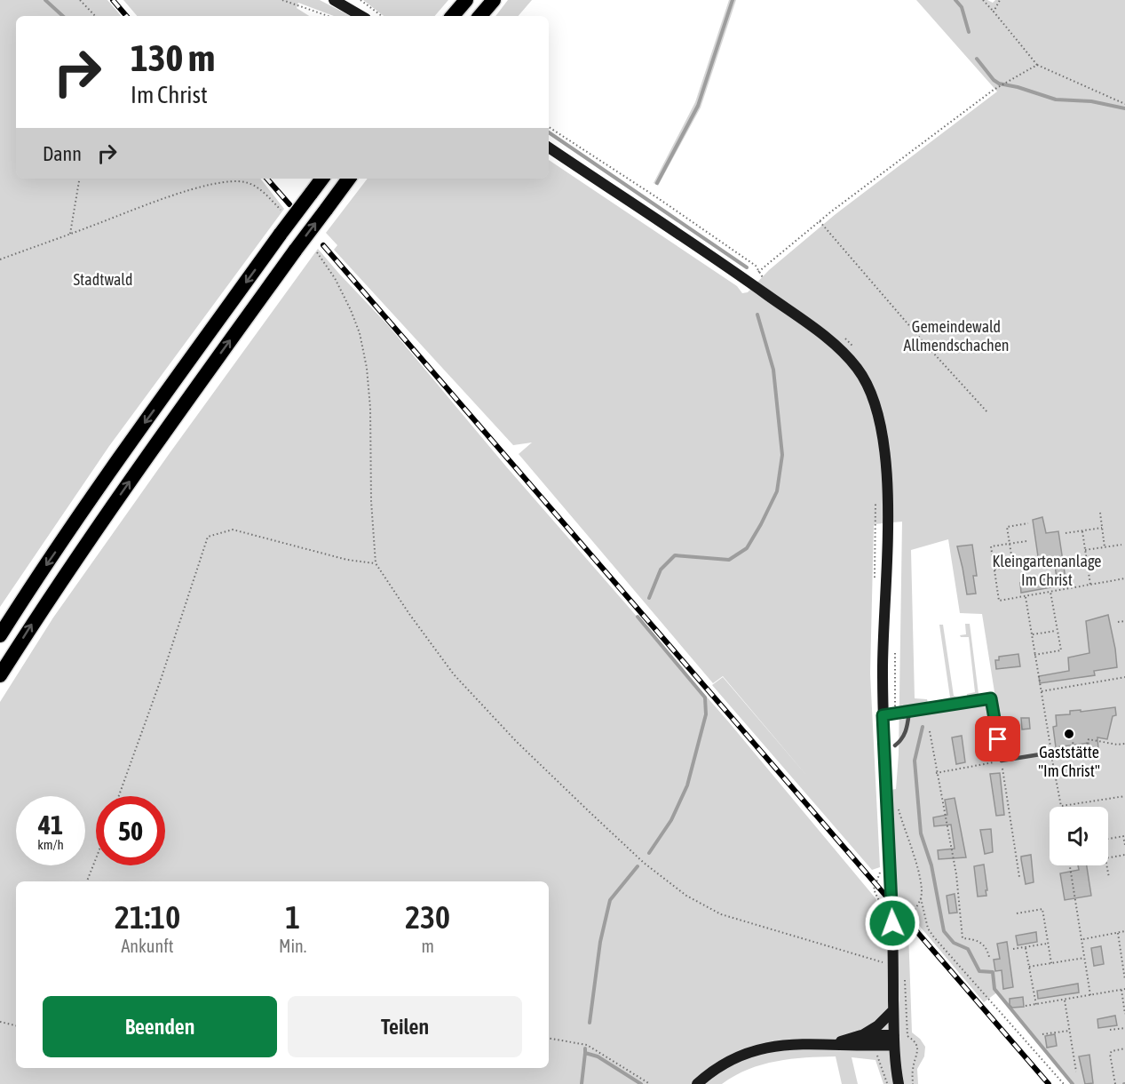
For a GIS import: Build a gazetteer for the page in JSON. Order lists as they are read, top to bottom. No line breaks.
{"parks":["Stadtwald","Gemeindewald Allmendschachen","Kleingartenanlage Im Christ"],"places":["Gaststätte \"Im Christ\""],"page":{"turn":["130 m","Im Christ"],"then":"Dann","speed":"41 km/h","limit":"50","eta":["21:10","Ankunft","1","Min.","230","m"],"buttons":["Beenden","Teilen"]}}
